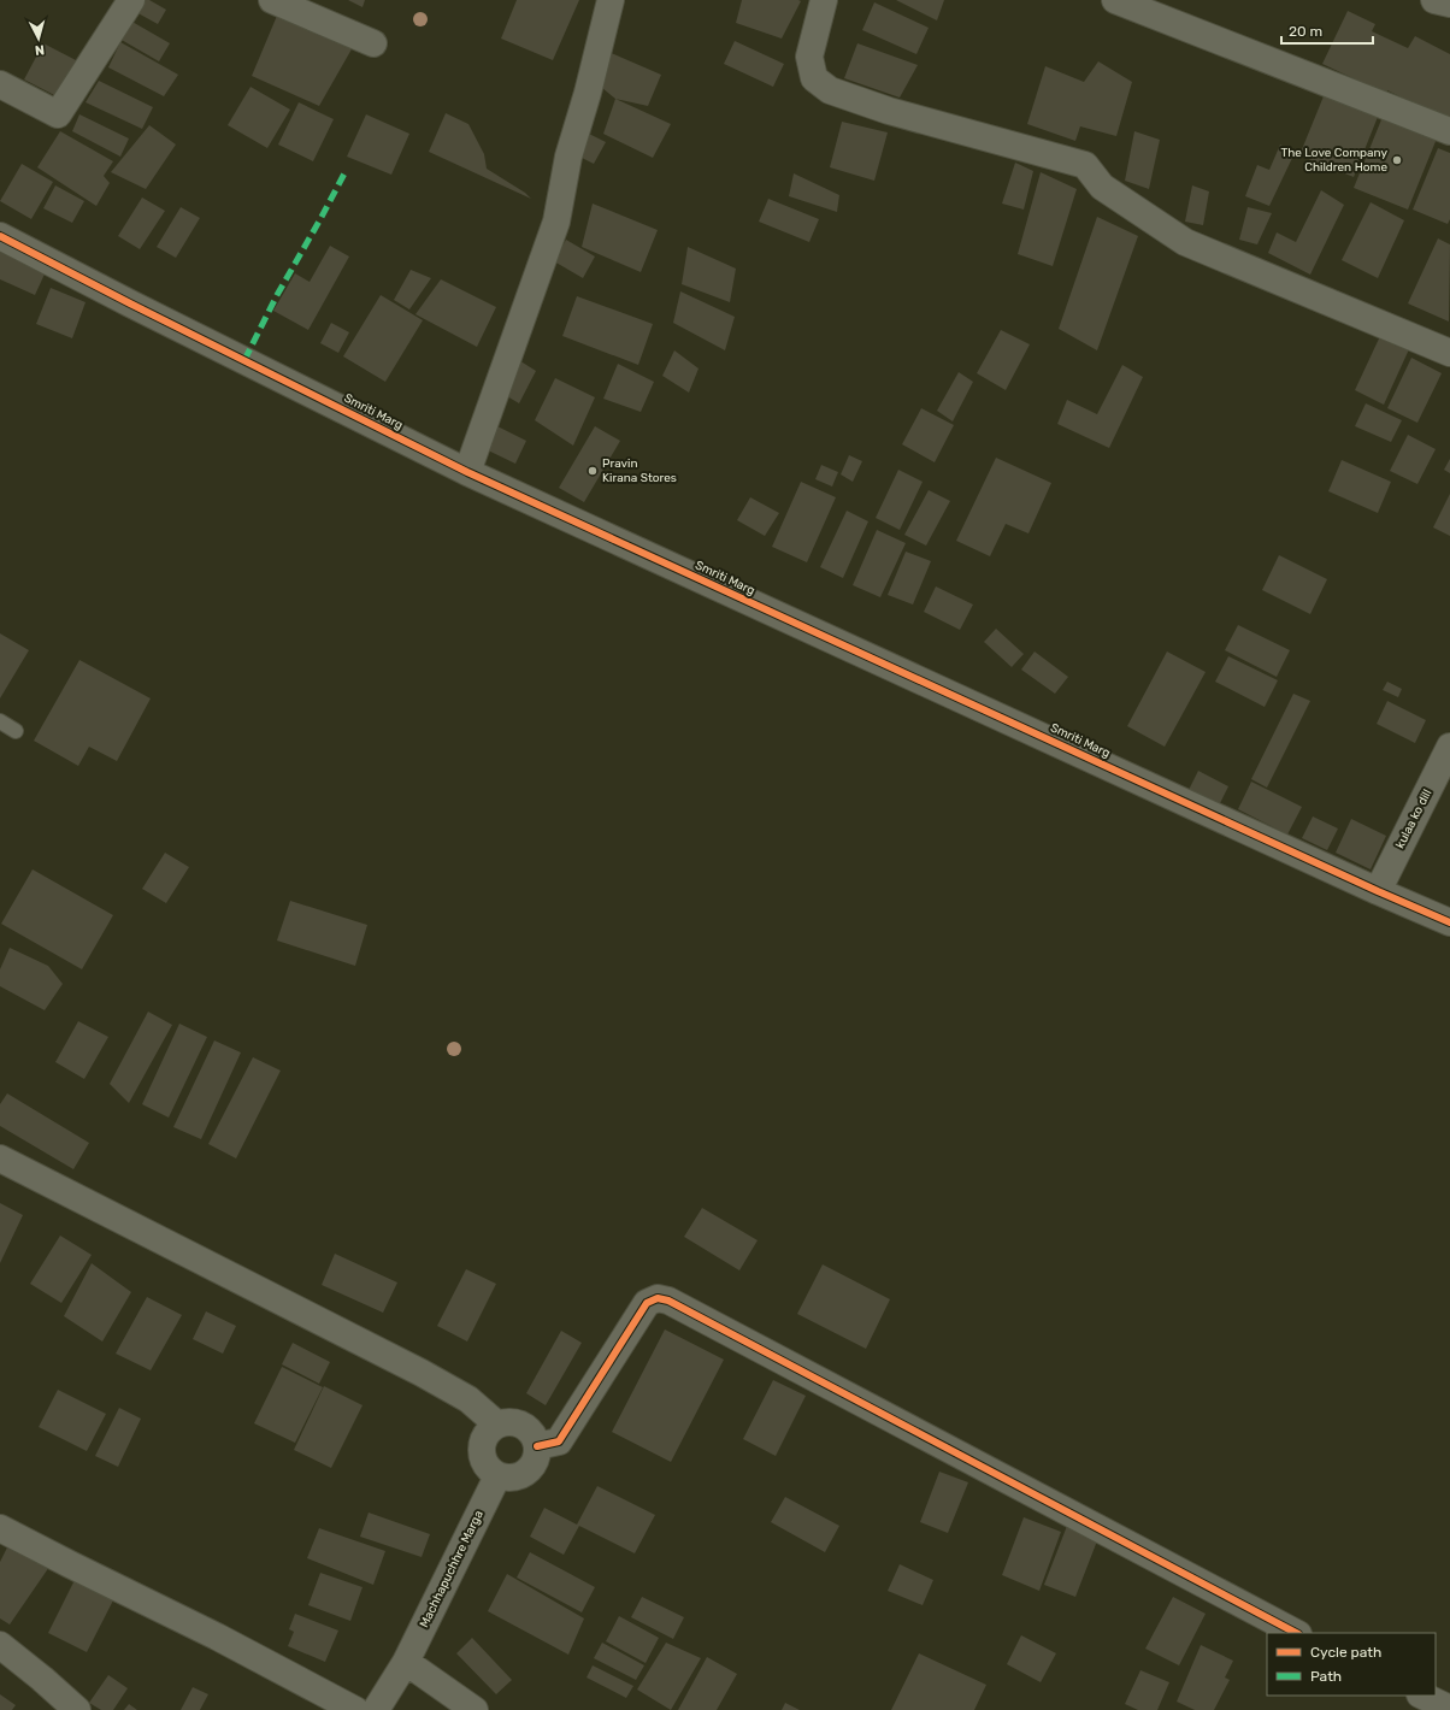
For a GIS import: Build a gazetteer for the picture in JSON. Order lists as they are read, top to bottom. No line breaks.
{"streets":{"street":["Smriti Marg","kulaa ko dill","Machhapuchhre Marga"]},"crossings":[["Smriti Marg","kulaa ko dill"]],"places":["The Love Company Children Home","Pravin Kirana Stores"],"legend":["Cycle path","Path"],"scale_bar":"20 m","north":"bottom"}
